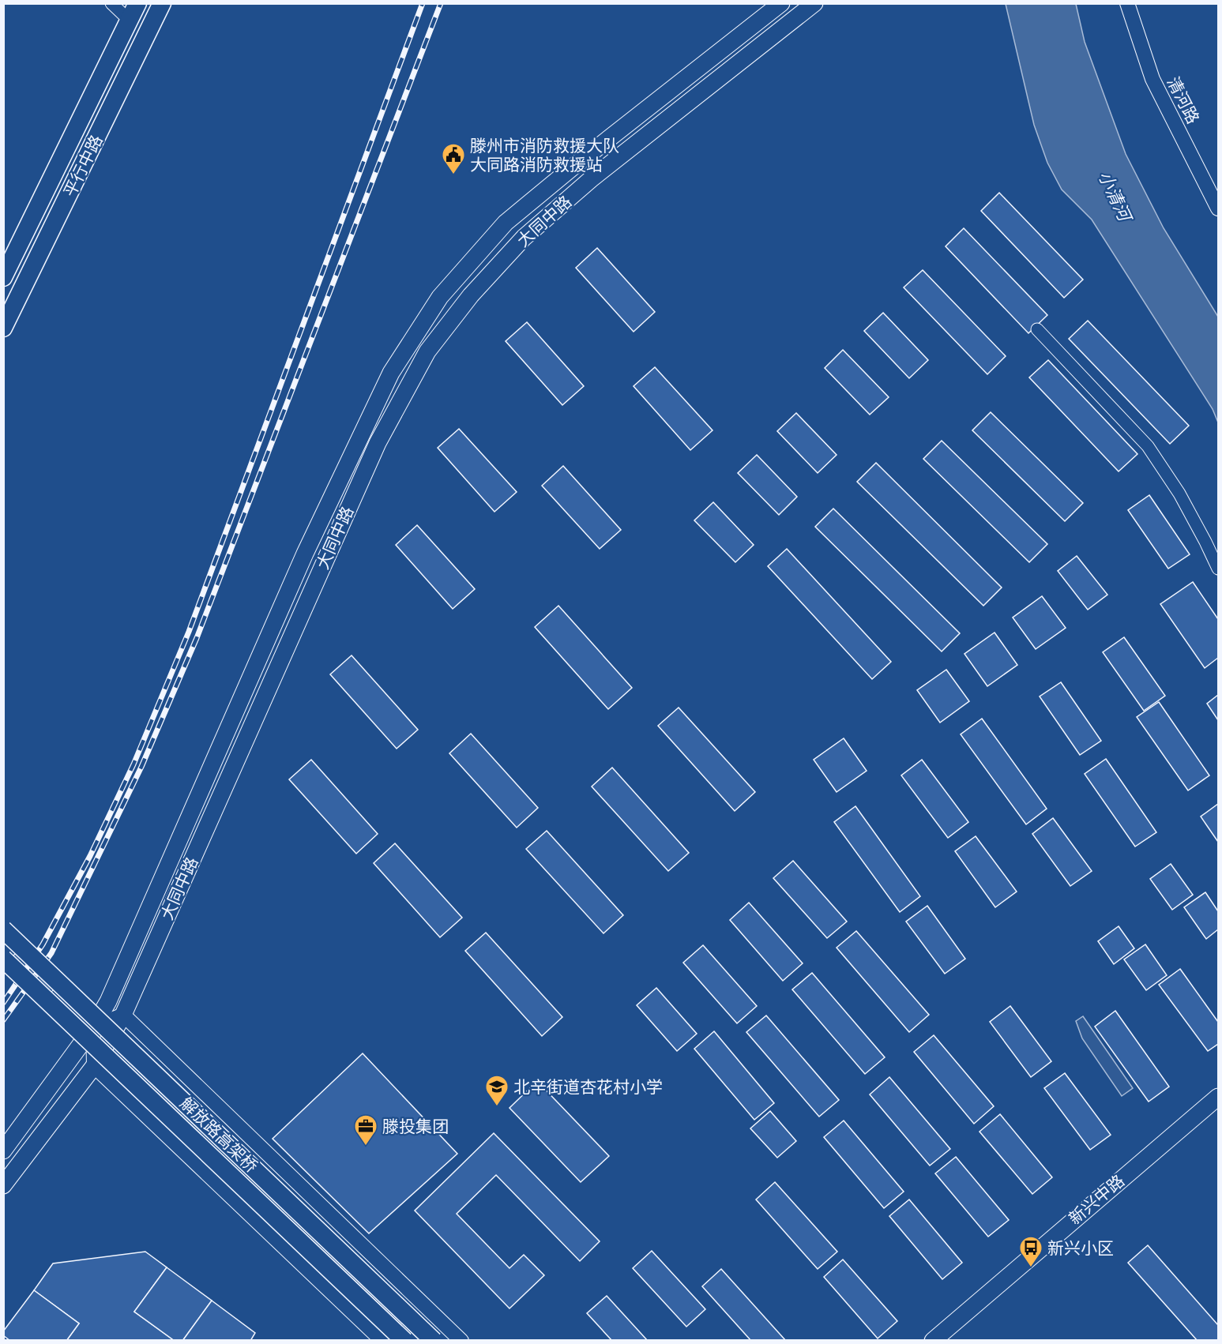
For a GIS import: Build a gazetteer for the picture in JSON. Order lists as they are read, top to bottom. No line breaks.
{"streets":{"main road":["平行中路","大同中路","解放路高架桥","新兴中路"],"street":["清河路"]},"water":["小清河"],"places":{"public building":["滕州市消防救援大队 大同路消防救援站"],"school or university":["北辛街道杏花村小学"],"office":["滕投集团"],"bus stop":["新兴小区"]}}
